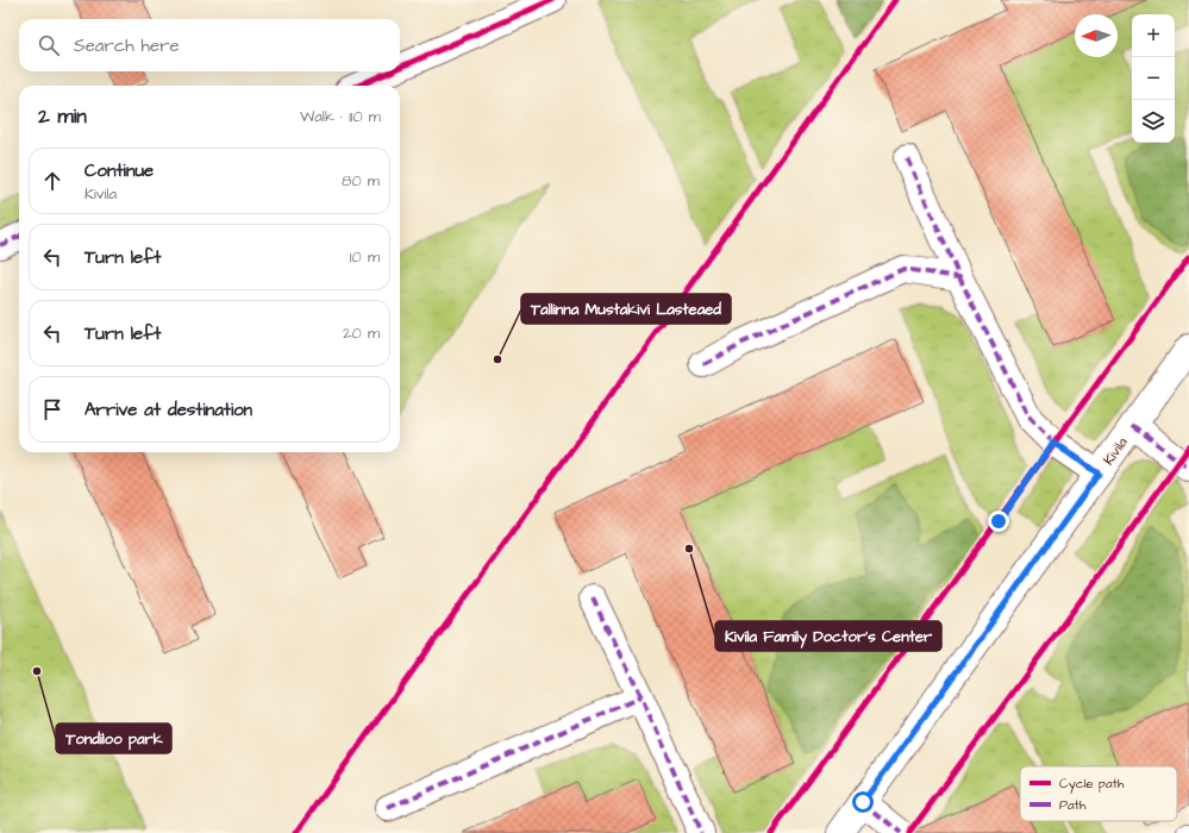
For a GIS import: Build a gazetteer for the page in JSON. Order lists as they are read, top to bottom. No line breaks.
{"streets":{"street":["Kivila"]},"places":["Tallinna Mustakivi Lasteaed","Kivila Family Doctor's Center","Tondiloo park"],"legend":["Cycle path","Path"],"north":"left","page":{"map_buttons":["+","−"],"search":"Search here","heading":["2 min","Walk · 110 m"],"list":[["Continue","Kivila","80 m"],["Turn left","10 m"],["Turn left","20 m"],"Arrive at destination"]}}
